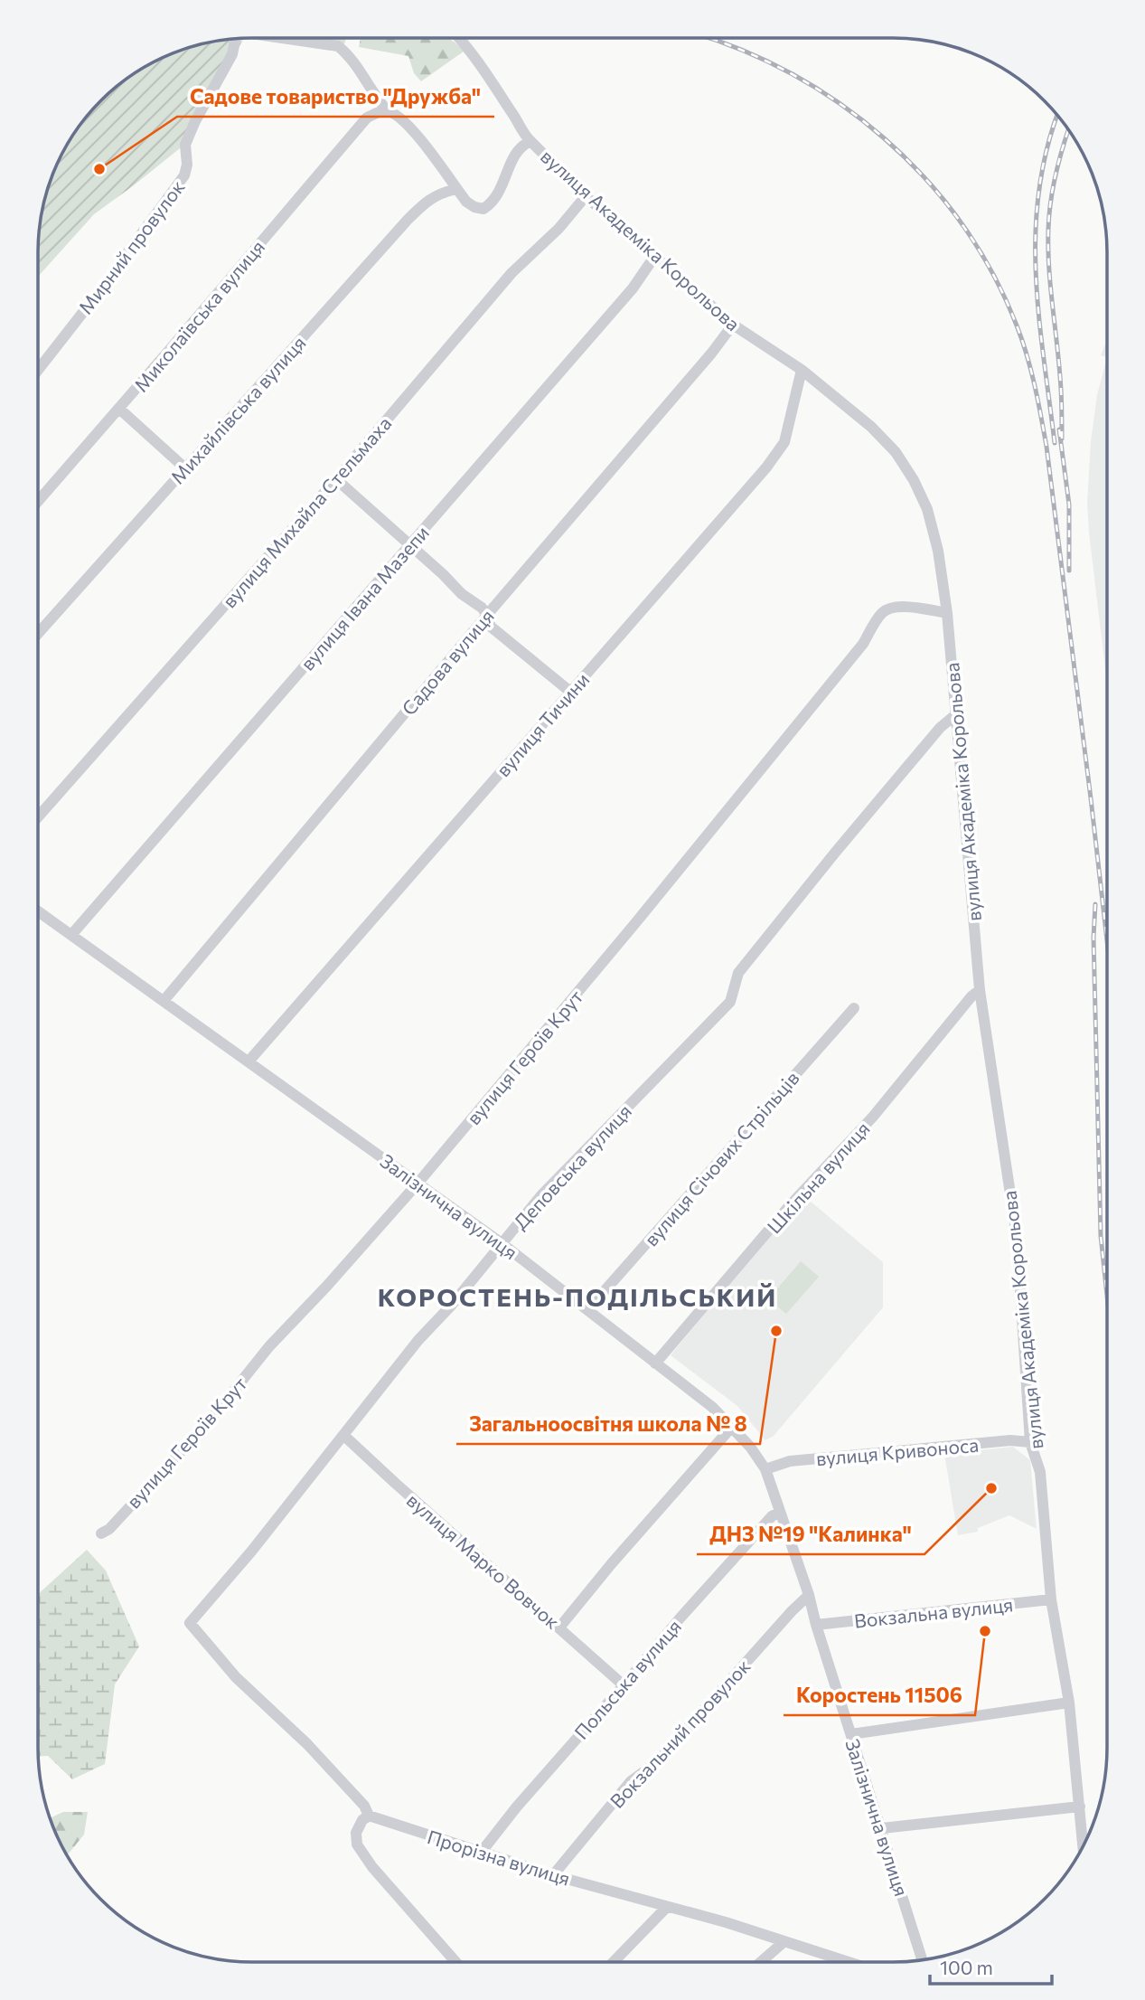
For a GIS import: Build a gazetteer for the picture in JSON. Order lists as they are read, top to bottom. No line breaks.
{"streets":{"street":["вулиця Академіка Корольова","Мирний провулок","Миколаївська вулиця","Михайлівська вулиця","вулиця Михайла Стельмаха","вулиця Івана Мазепи","Садова вулиця","вулиця Тичини","вулиця Героїв Крут","вулиця Січових Стрільців","Деповська вулиця","Шкільна вулиця","Залізнична вулиця","вулиця Кривоноса","вулиця Марко Вовчок","Вокзальна вулиця","Польська вулиця","Вокзальний провулок","Прорізна вулиця"]},"crossings":[["вулиця Академіка Корольова","Миколаївська вулиця"],["вулиця Академіка Корольова","Михайлівська вулиця"],["вулиця Академіка Корольова","вулиця Михайла Стельмаха"],["вулиця Академіка Корольова","вулиця Івана Мазепи"],["вулиця Академіка Корольова","Садова вулиця"],["вулиця Академіка Корольова","вулиця Тичини"],["вулиця Академіка Корольова","вулиця Героїв Крут"],["вулиця Академіка Корольова","Деповська вулиця"],["вулиця Академіка Корольова","Шкільна вулиця"],["вулиця Академіка Корольова","вулиця Кривоноса"],["вулиця Академіка Корольова","Вокзальна вулиця"],["вулиця Івана Мазепи","Залізнична вулиця"],["Садова вулиця","Залізнична вулиця"],["вулиця Тичини","Залізнична вулиця"],["вулиця Героїв Крут","Залізнична вулиця"],["вулиця Січових Стрільців","Залізнична вулиця"],["Деповська вулиця","Залізнична вулиця"],["Деповська вулиця","вулиця Марко Вовчок"],["Деповська вулиця","Прорізна вулиця"],["Шкільна вулиця","Залізнична вулиця"],["Залізнична вулиця","вулиця Кривоноса"],["Залізнична вулиця","Вокзальна вулиця"],["Залізнична вулиця","Польська вулиця"],["Залізнична вулиця","Вокзальний провулок"],["вулиця Марко Вовчок","Польська вулиця"],["Польська вулиця","Прорізна вулиця"],["Вокзальний провулок","Прорізна вулиця"]],"districts":["КОРОСТЕНЬ-ПОДІЛЬСЬКИЙ"],"places":["Садове товариство \"Дружба\"","Загальноосвітня школа № 8","ДНЗ №19 \"Калинка\"","Коростень 11506"],"scale_bar":"100 m"}
